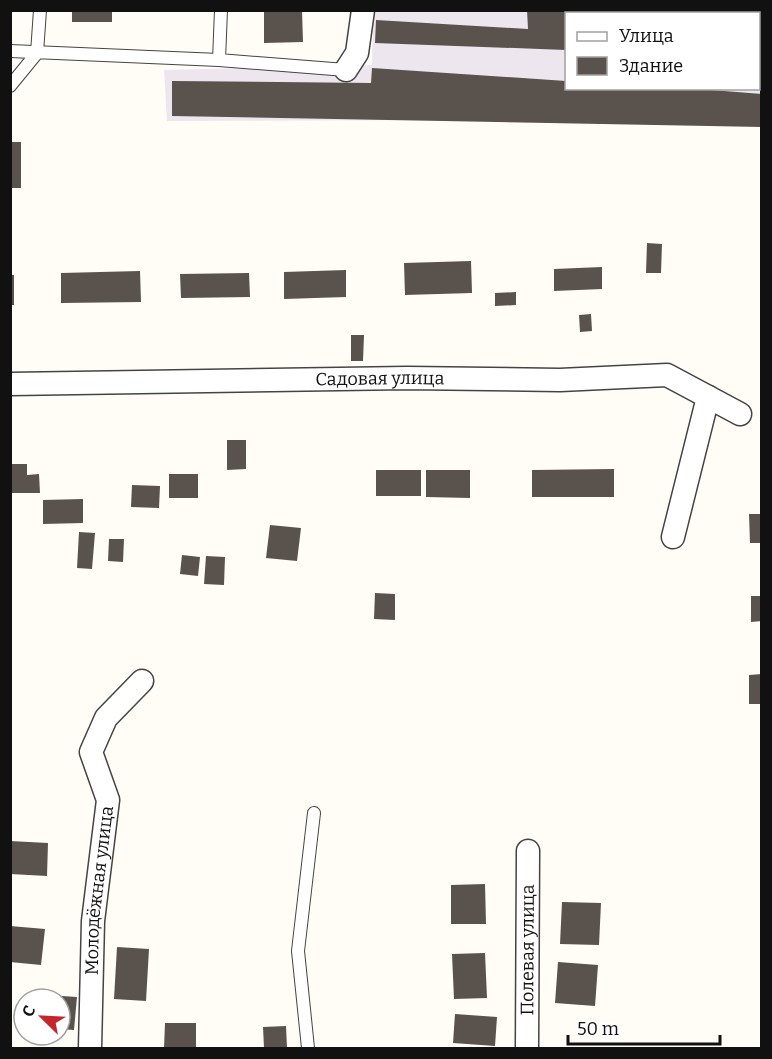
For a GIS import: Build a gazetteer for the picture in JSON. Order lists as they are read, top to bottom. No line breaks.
{"streets":{"street":["Садовая улица","Молодёжная улица","Полевая улица"]},"legend":["Улица","Здание"],"scale_bar":"50 m","north":"top left"}
